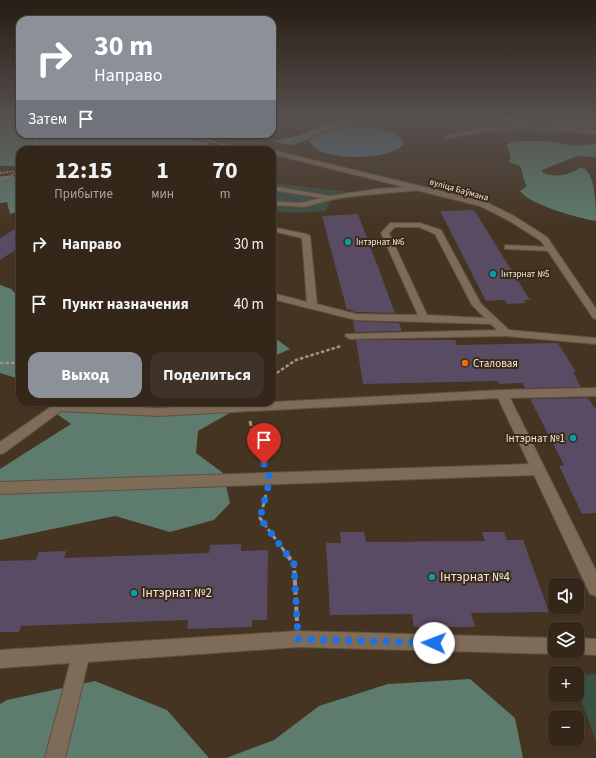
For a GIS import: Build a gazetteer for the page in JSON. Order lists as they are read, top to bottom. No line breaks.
{"streets":{"street":["вуліца Баўмана"]},"places":["Інтэрнат №6","Інтэрнат №5","Сталовая","Інтэрнат №1","Інтэрнат №4","Інтэрнат №2"],"page":{"turn":["30 m","Направо"],"then":"Затем","eta":["12:15","Прибытие","1","мин","70","m"],"list":[{"name":"Направо","value":"30 m"},{"name":"Пункт назначения","value":"40 m"}],"buttons":["Выход","Поделиться"],"map_buttons":["+","−"]}}
